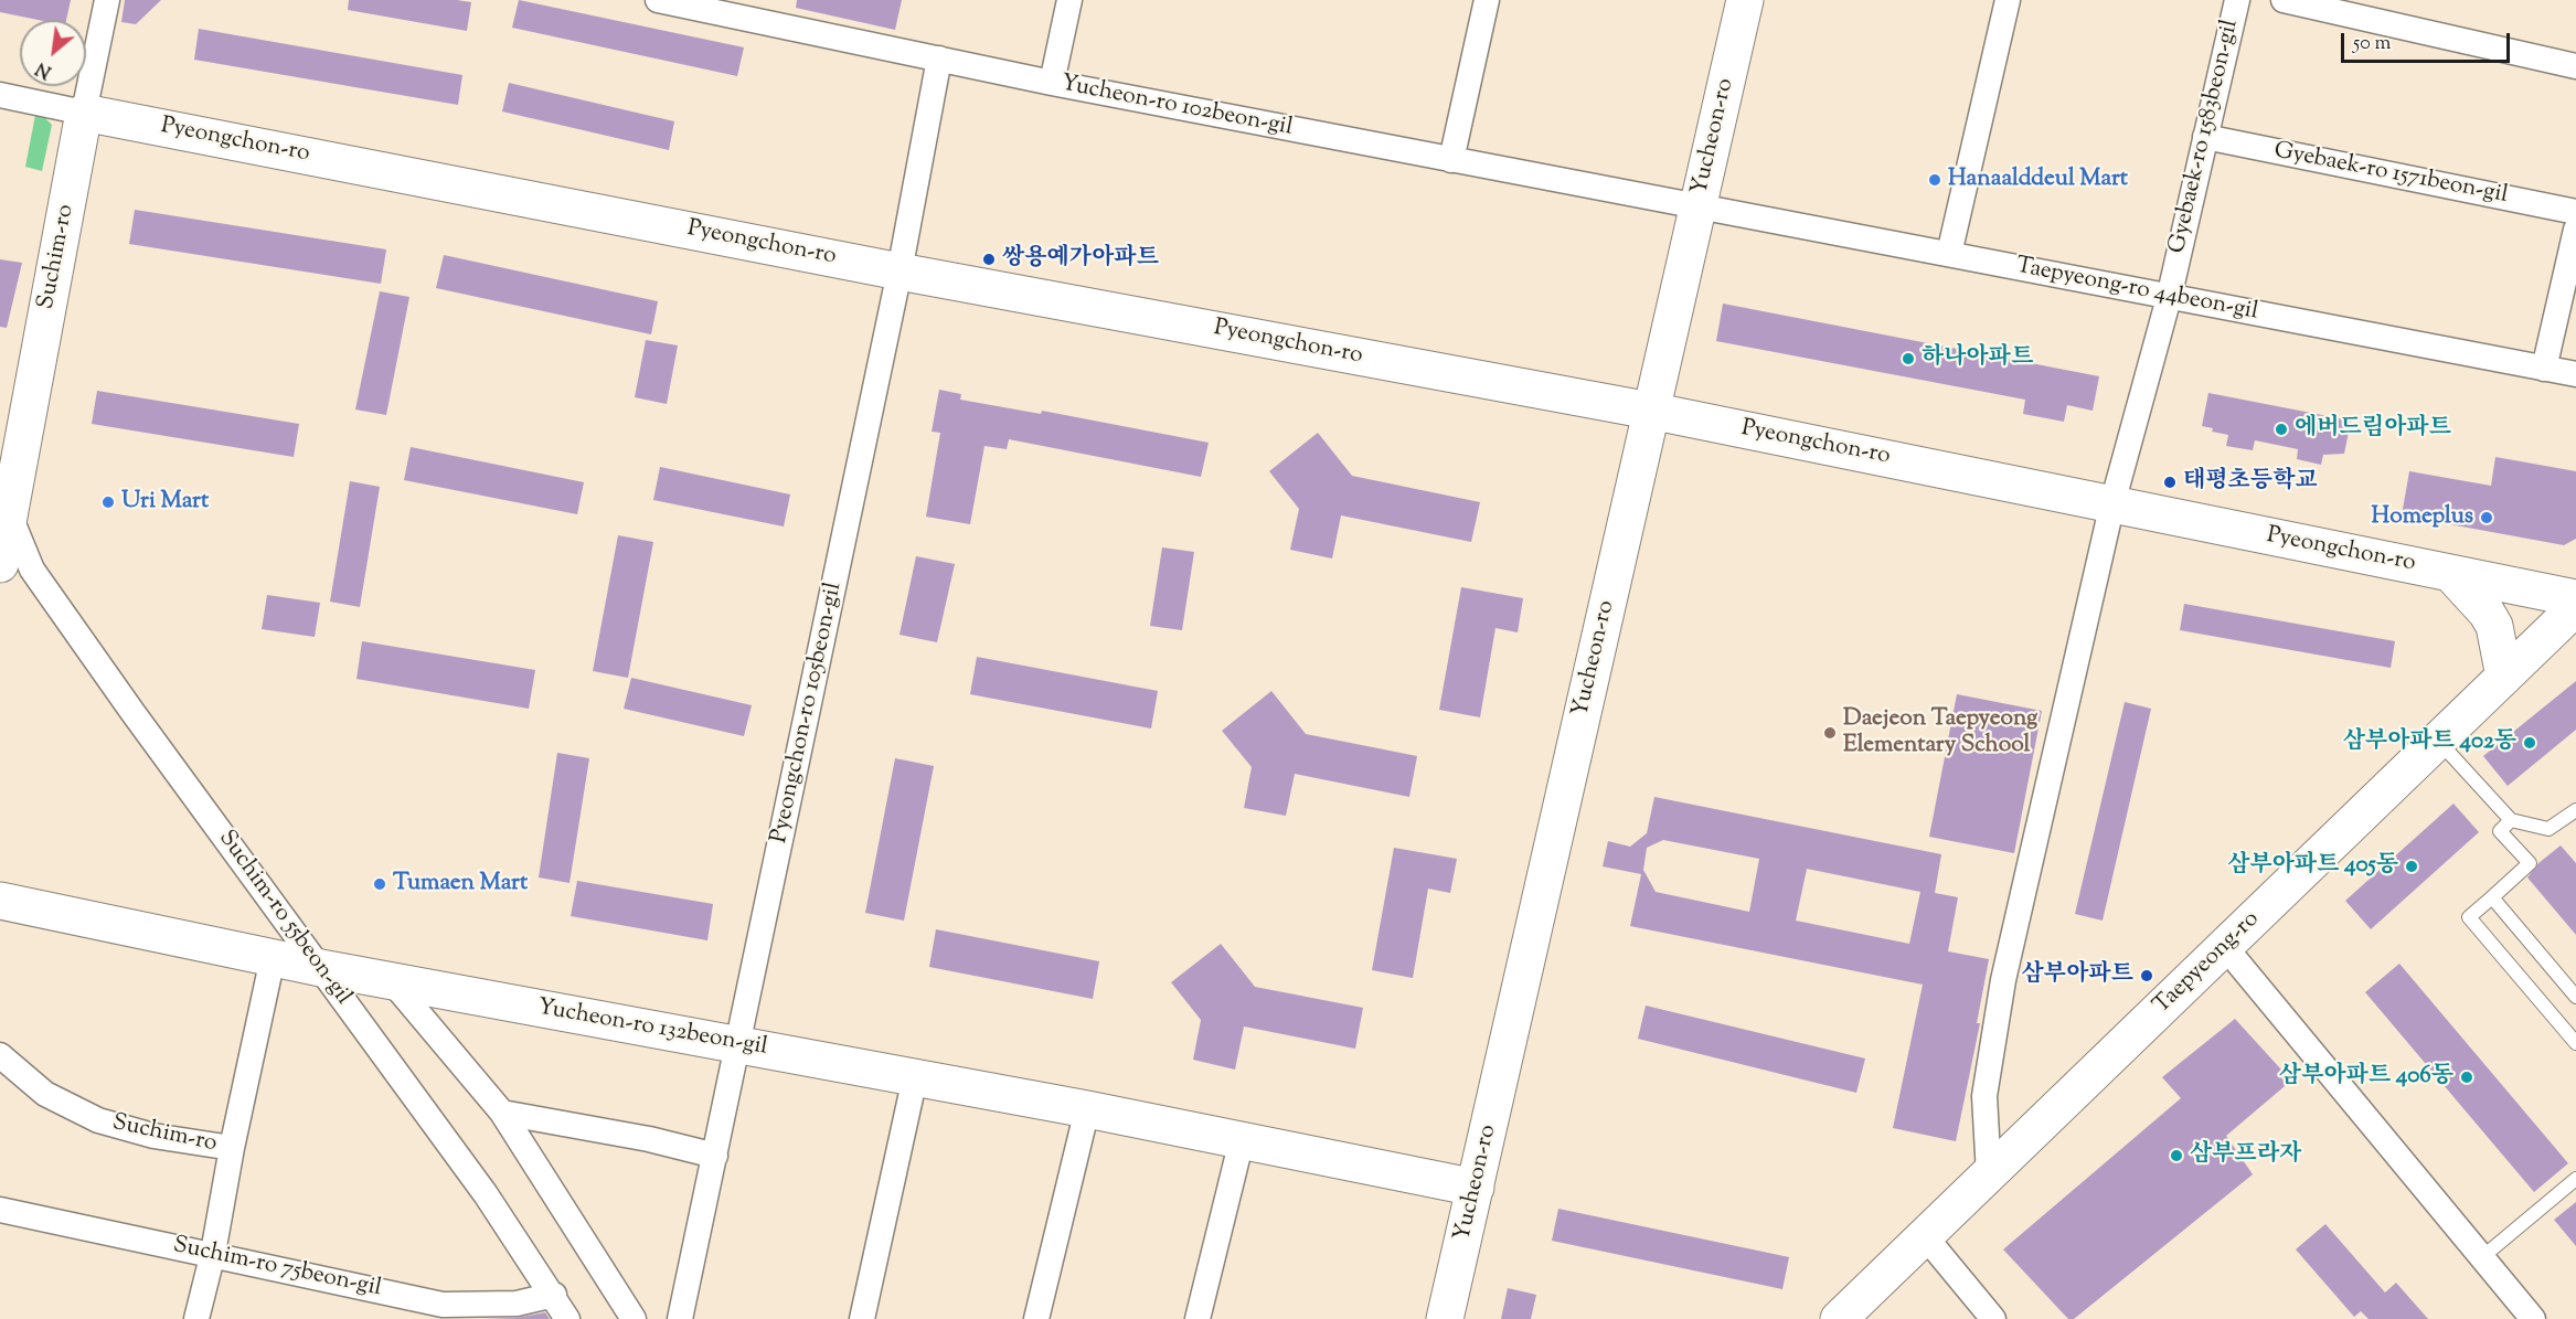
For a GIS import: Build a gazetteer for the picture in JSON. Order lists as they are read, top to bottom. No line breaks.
{"streets":{"main road":["Yucheon-ro","Pyeongchon-ro","Suchim-ro","Taepyeong-ro","Yucheon-ro 132beon-gil"],"street":["Yucheon-ro 102beon-gil","Gyebaek-ro 1583beon-gil","Gyebaek-ro 1571beon-gil","Taepyeong-ro 44beon-gil","Pyeongchon-ro 105beon-gil","Suchim-ro 55beon-gil","Suchim-ro 75beon-gil"]},"crossings":[["Yucheon-ro 102beon-gil","Yucheon-ro"],["Yucheon-ro 102beon-gil","Taepyeong-ro 44beon-gil"],["Yucheon-ro 102beon-gil","Pyeongchon-ro 105beon-gil"],["Yucheon-ro","Pyeongchon-ro"],["Yucheon-ro","Taepyeong-ro 44beon-gil"],["Yucheon-ro","Yucheon-ro 132beon-gil"],["Gyebaek-ro 1583beon-gil","Pyeongchon-ro"],["Gyebaek-ro 1583beon-gil","Gyebaek-ro 1571beon-gil"],["Gyebaek-ro 1583beon-gil","Taepyeong-ro 44beon-gil"],["Gyebaek-ro 1583beon-gil","Taepyeong-ro"],["Pyeongchon-ro","Suchim-ro"],["Pyeongchon-ro","Pyeongchon-ro 105beon-gil"],["Suchim-ro","Suchim-ro 55beon-gil"],["Pyeongchon-ro 105beon-gil","Yucheon-ro 132beon-gil"],["Suchim-ro 55beon-gil","Yucheon-ro 132beon-gil"],["Suchim-ro 55beon-gil","Suchim-ro 75beon-gil"]],"places":["Hanaalddeul Mart","쌍용예가아파트","하나아파트","에버드림아파트","태평초등학교","Uri Mart","Homeplus","Daejeon Taepyeong Elementary School","삼부아파트 402동","삼부아파트 405동","Tumaen Mart","삼부아파트","삼부아파트 406동","삼부프라자"],"scale_bar":"50 m","north":"bottom left"}
